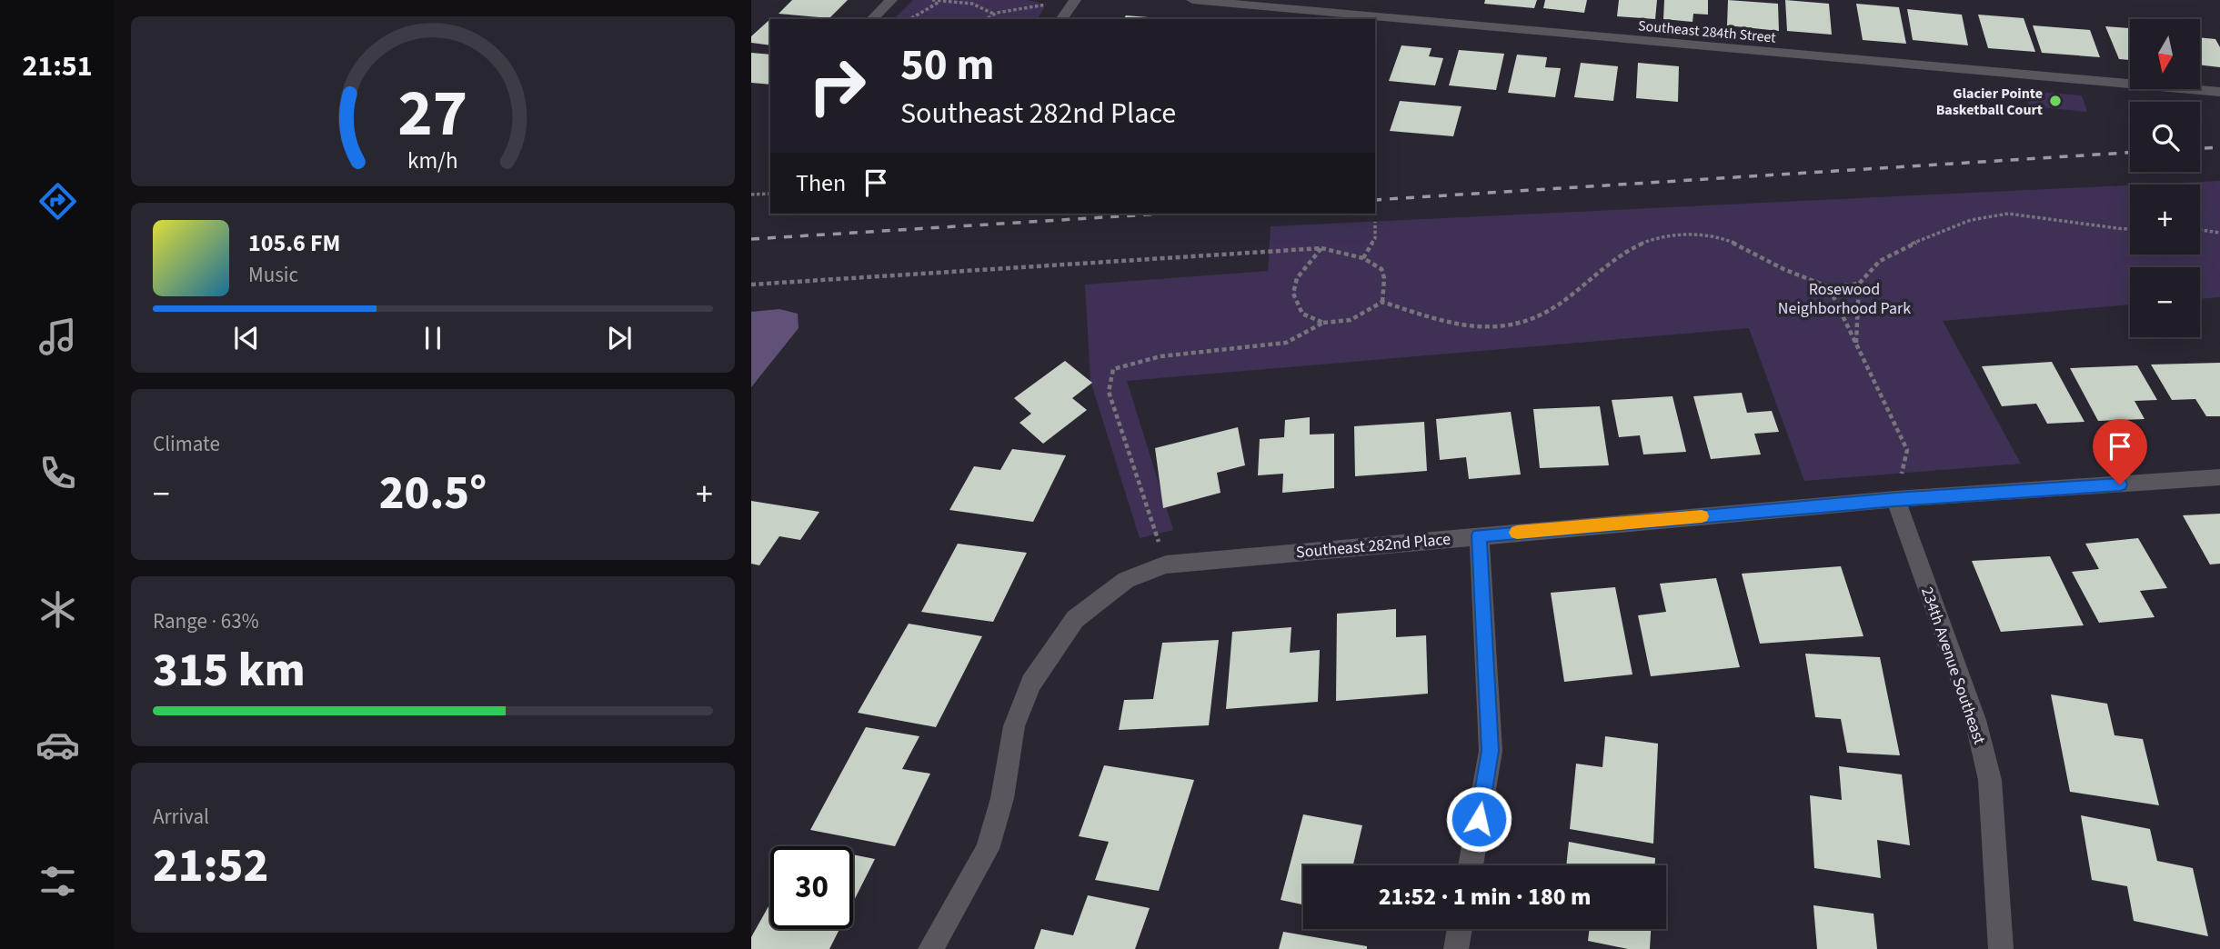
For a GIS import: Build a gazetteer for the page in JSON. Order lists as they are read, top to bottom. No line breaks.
{"streets":{"street":["Southeast 284th Street","Southeast 282nd Place","234th Avenue Southeast"]},"crossings":[["Southeast 282nd Place","234th Avenue Southeast"]],"parks":["Rosewood Neighborhood Park"],"places":["Glacier Pointe Basketball Court"],"north":"bottom","page":{"tabs":"21:51","map_buttons":["+","−"],"turn":["50 m","Southeast 282nd Place"],"then":"Then","song":["105.6 FM","Music"],"tile":["Climate",["Range · 63%","315 km"],["Arrival","21:52"]],"heat":["−","20.5°","+"],"limit":"30","trip":"21:52 · 1 min · 180 m","gauge":["27","km/h"]}}
